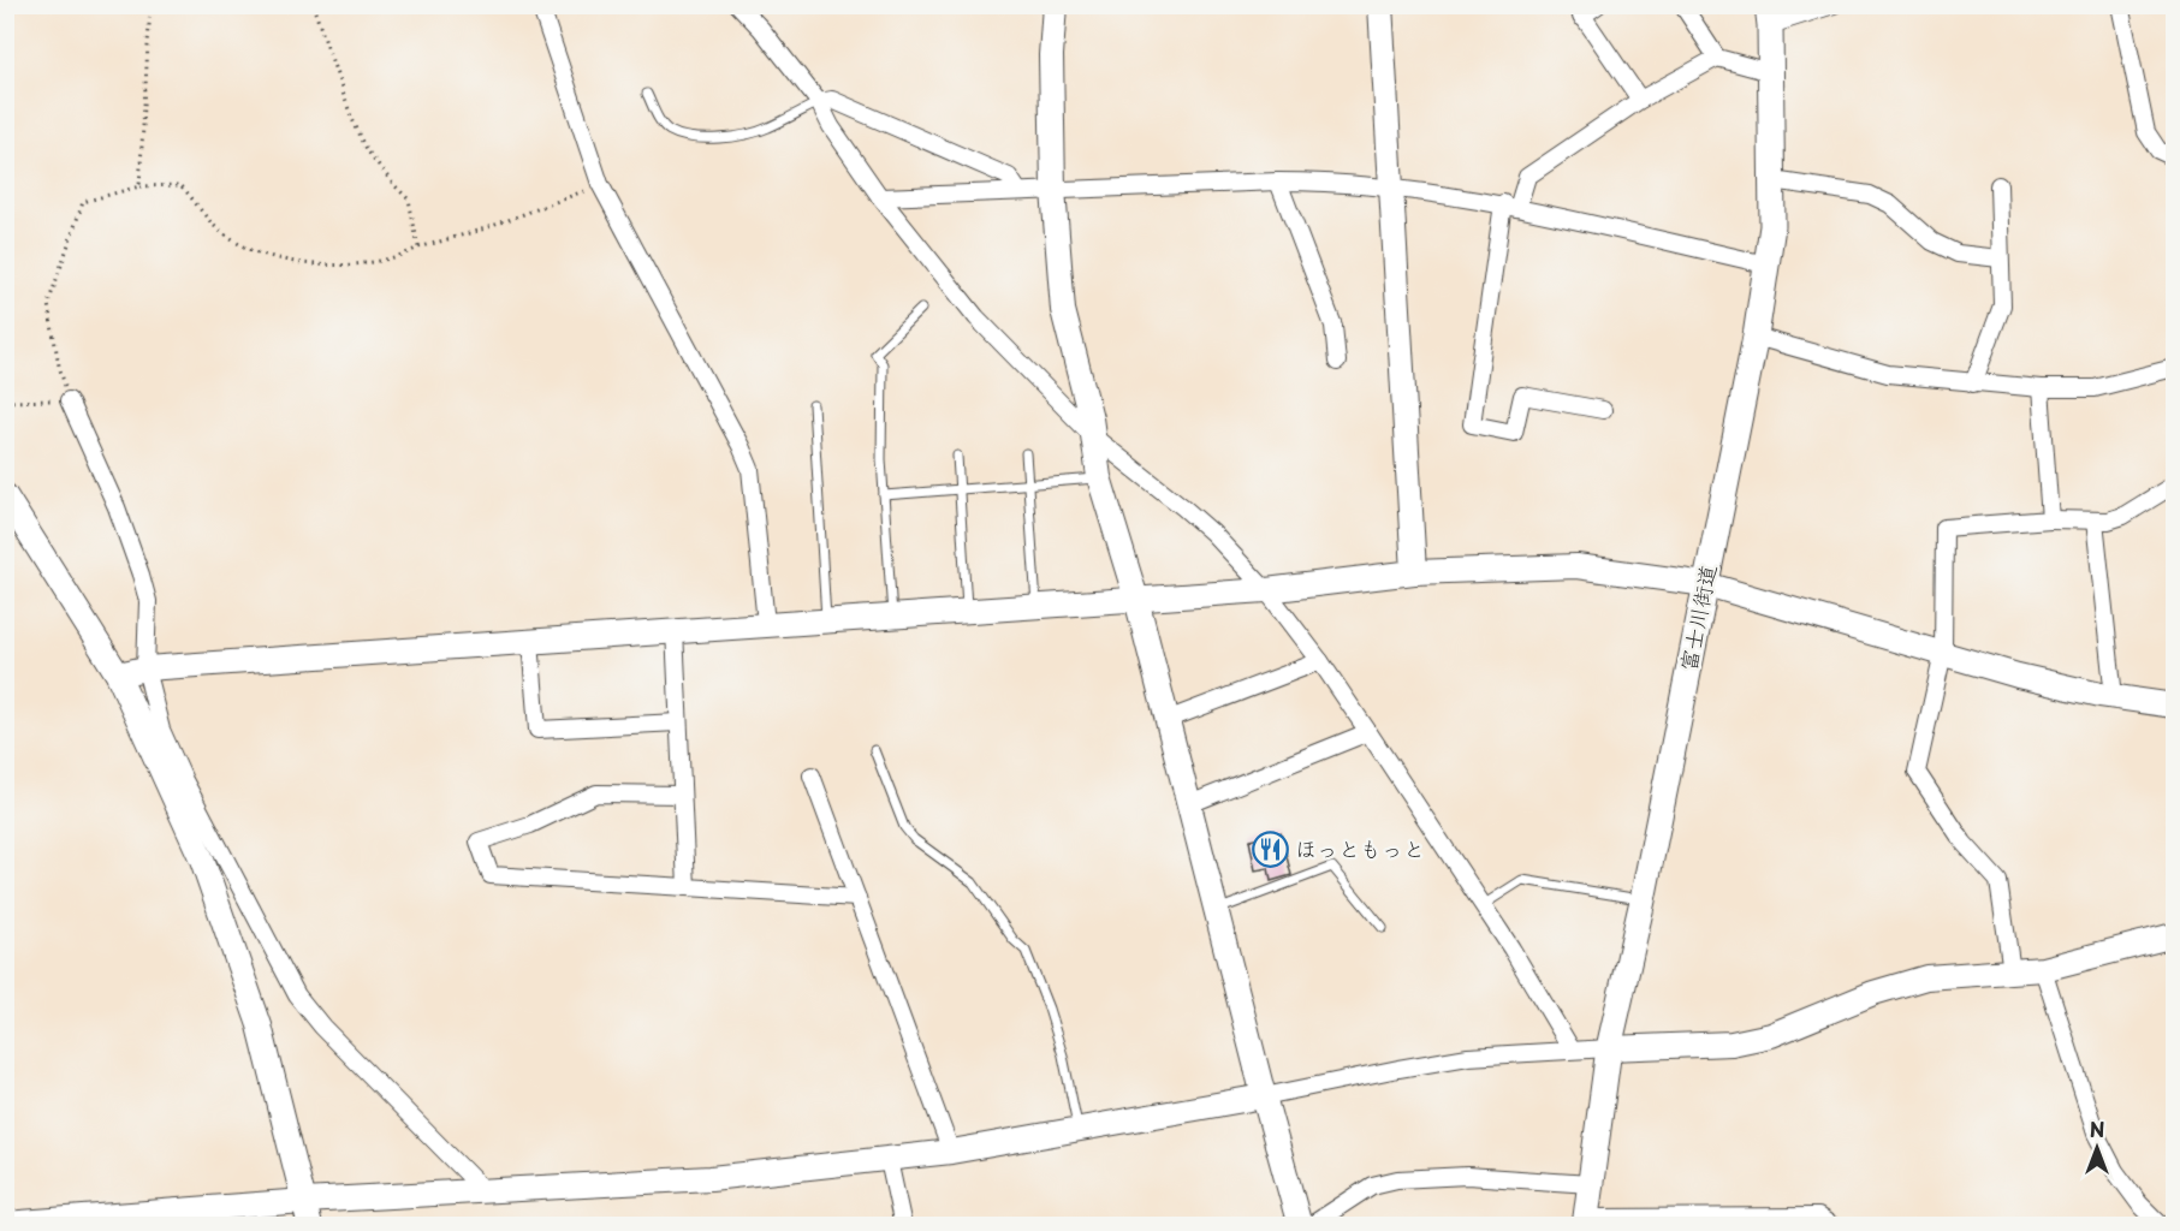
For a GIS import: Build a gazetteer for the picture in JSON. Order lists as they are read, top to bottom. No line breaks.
{"streets":{"main road":["富士川街道"]},"places":{"restaurant":["ほっともっと"]},"north":"top"}
